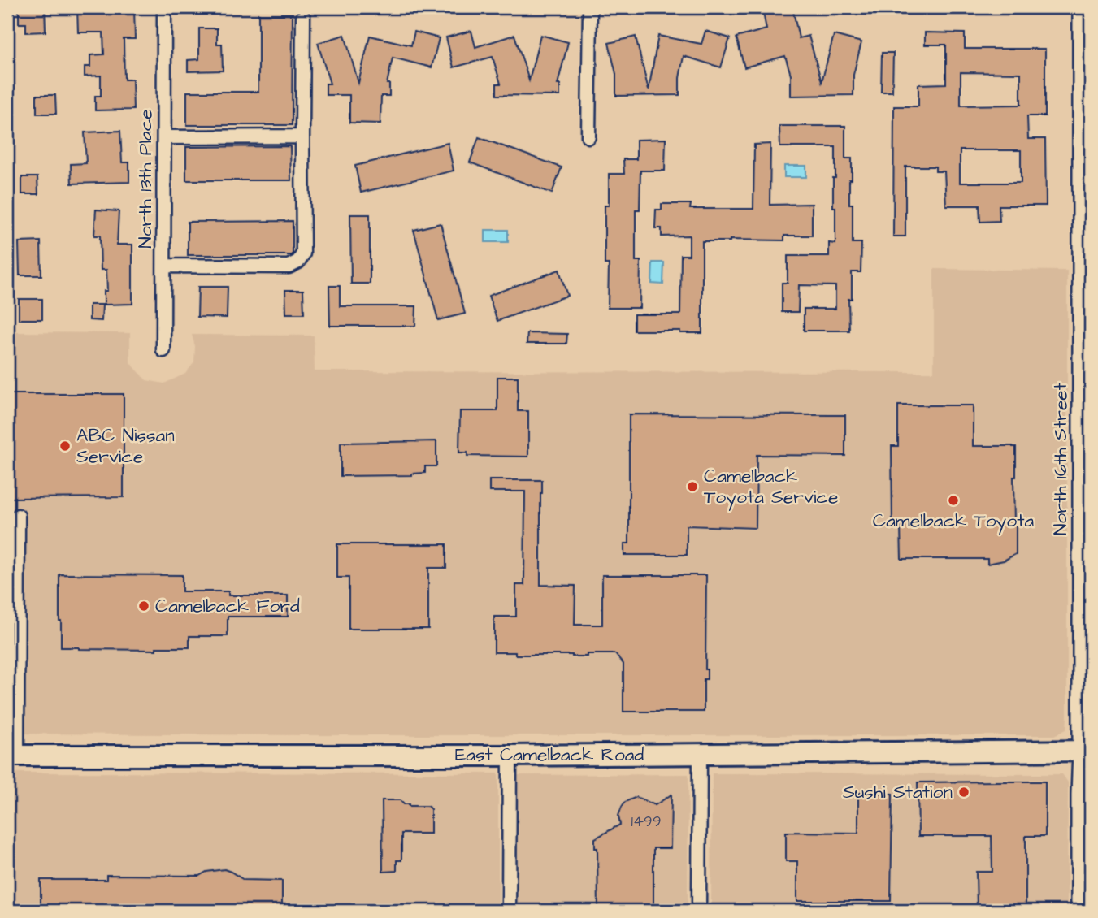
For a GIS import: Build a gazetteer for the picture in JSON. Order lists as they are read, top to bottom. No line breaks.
{"streets":{"main road":["North 16th Street","East Camelback Road"],"street":["North 13th Place"]},"crossings":[["North 16th Street","East Camelback Road"]],"places":["ABC Nissan Service","Camelback Toyota Service","Camelback Toyota","Camelback Ford","Sushi Station"],"house_numbers":["1499"]}
